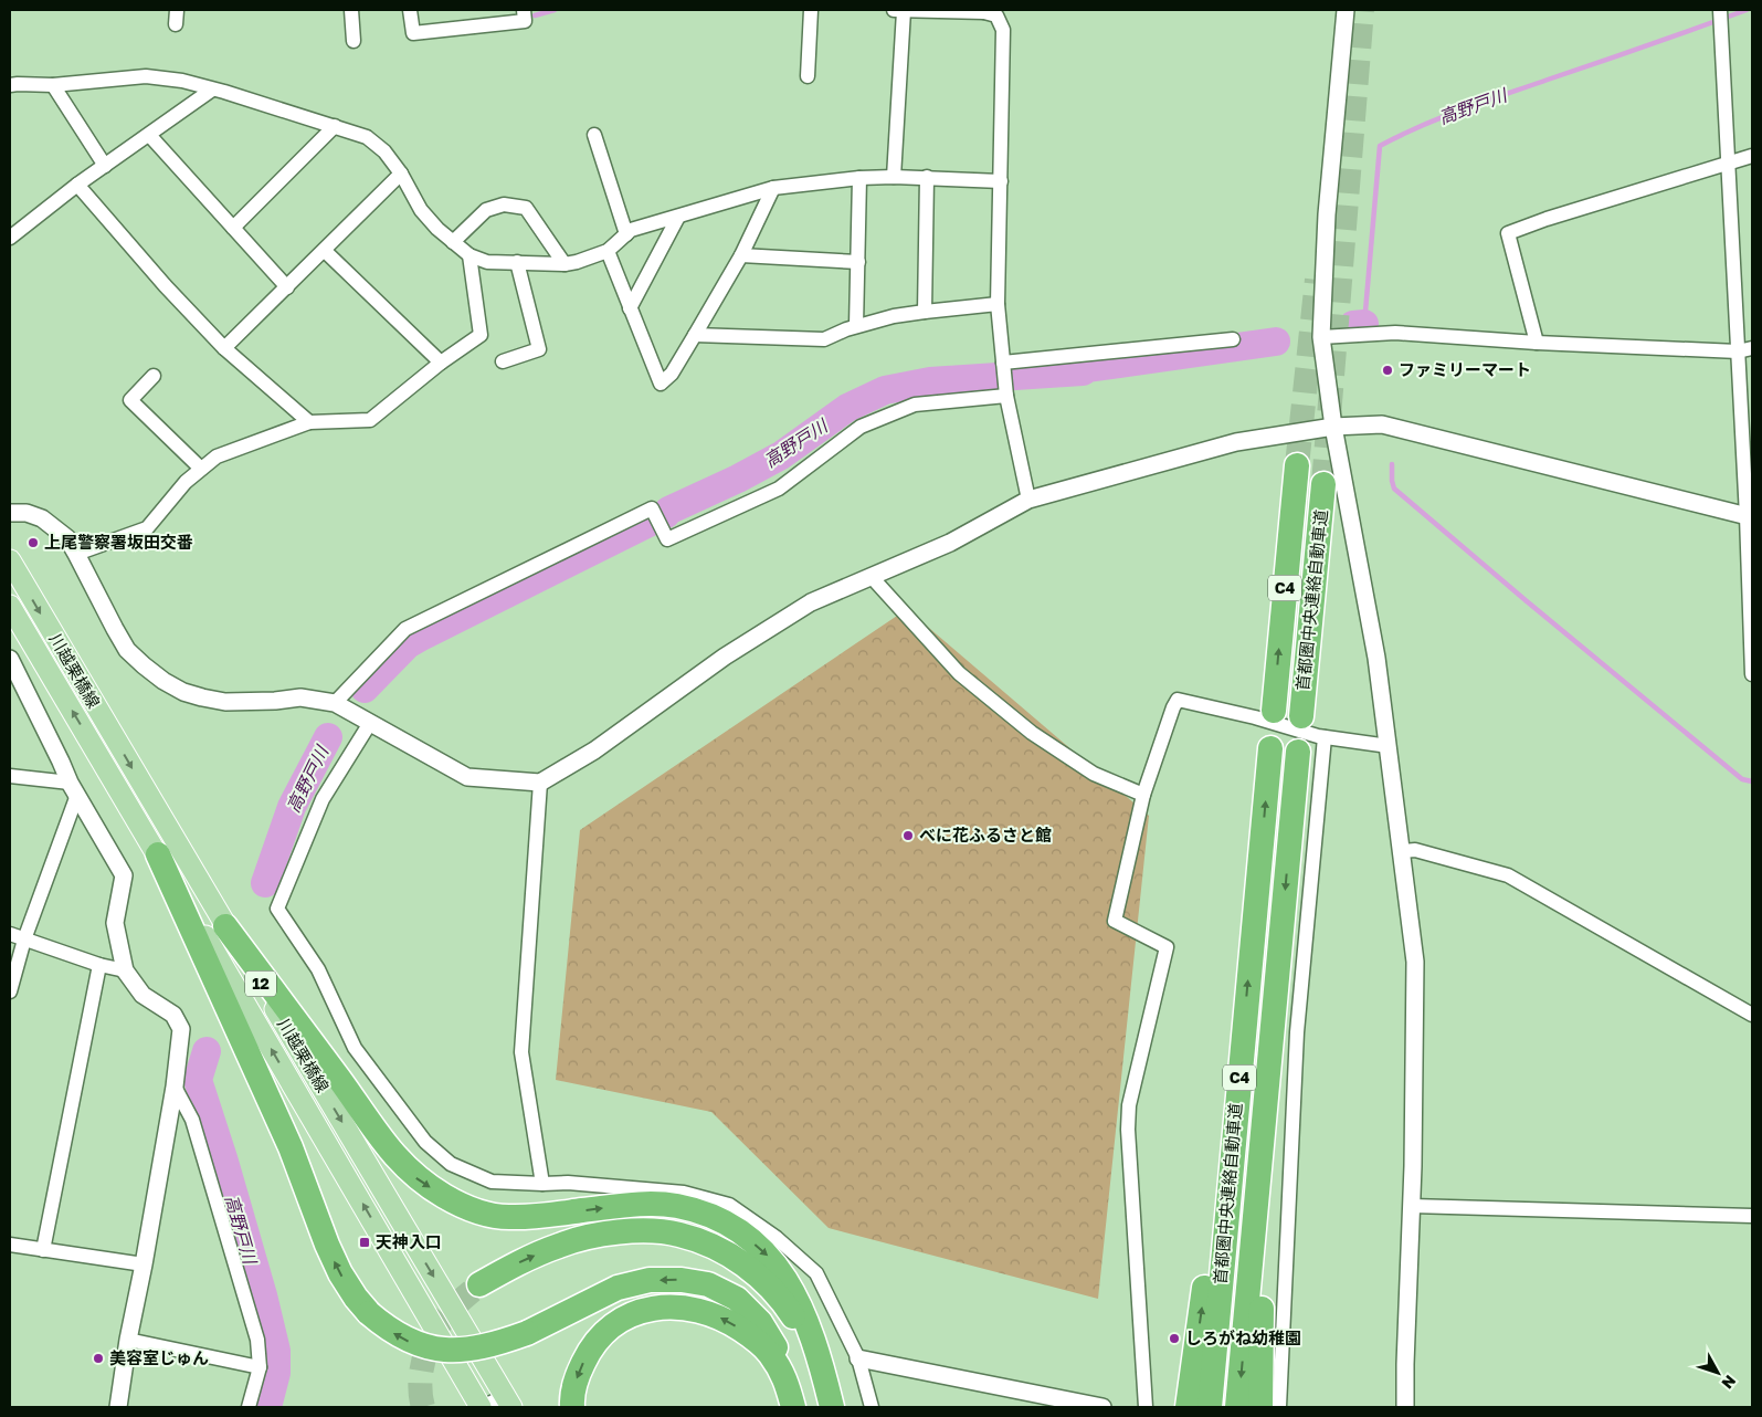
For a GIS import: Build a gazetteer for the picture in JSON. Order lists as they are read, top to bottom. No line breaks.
{"streets":{"highway":["C4","首都圏中央連絡自動車道"],"main road":["川越栗橋線","12"]},"water":["高野戸川"],"places":{"other":["ファミリーマート","上尾警察署坂田交番","べに花ふるさと館","しろがね幼稚園","美容室じゅん"],"transit":["天神入口"]},"north":"bottom right"}
